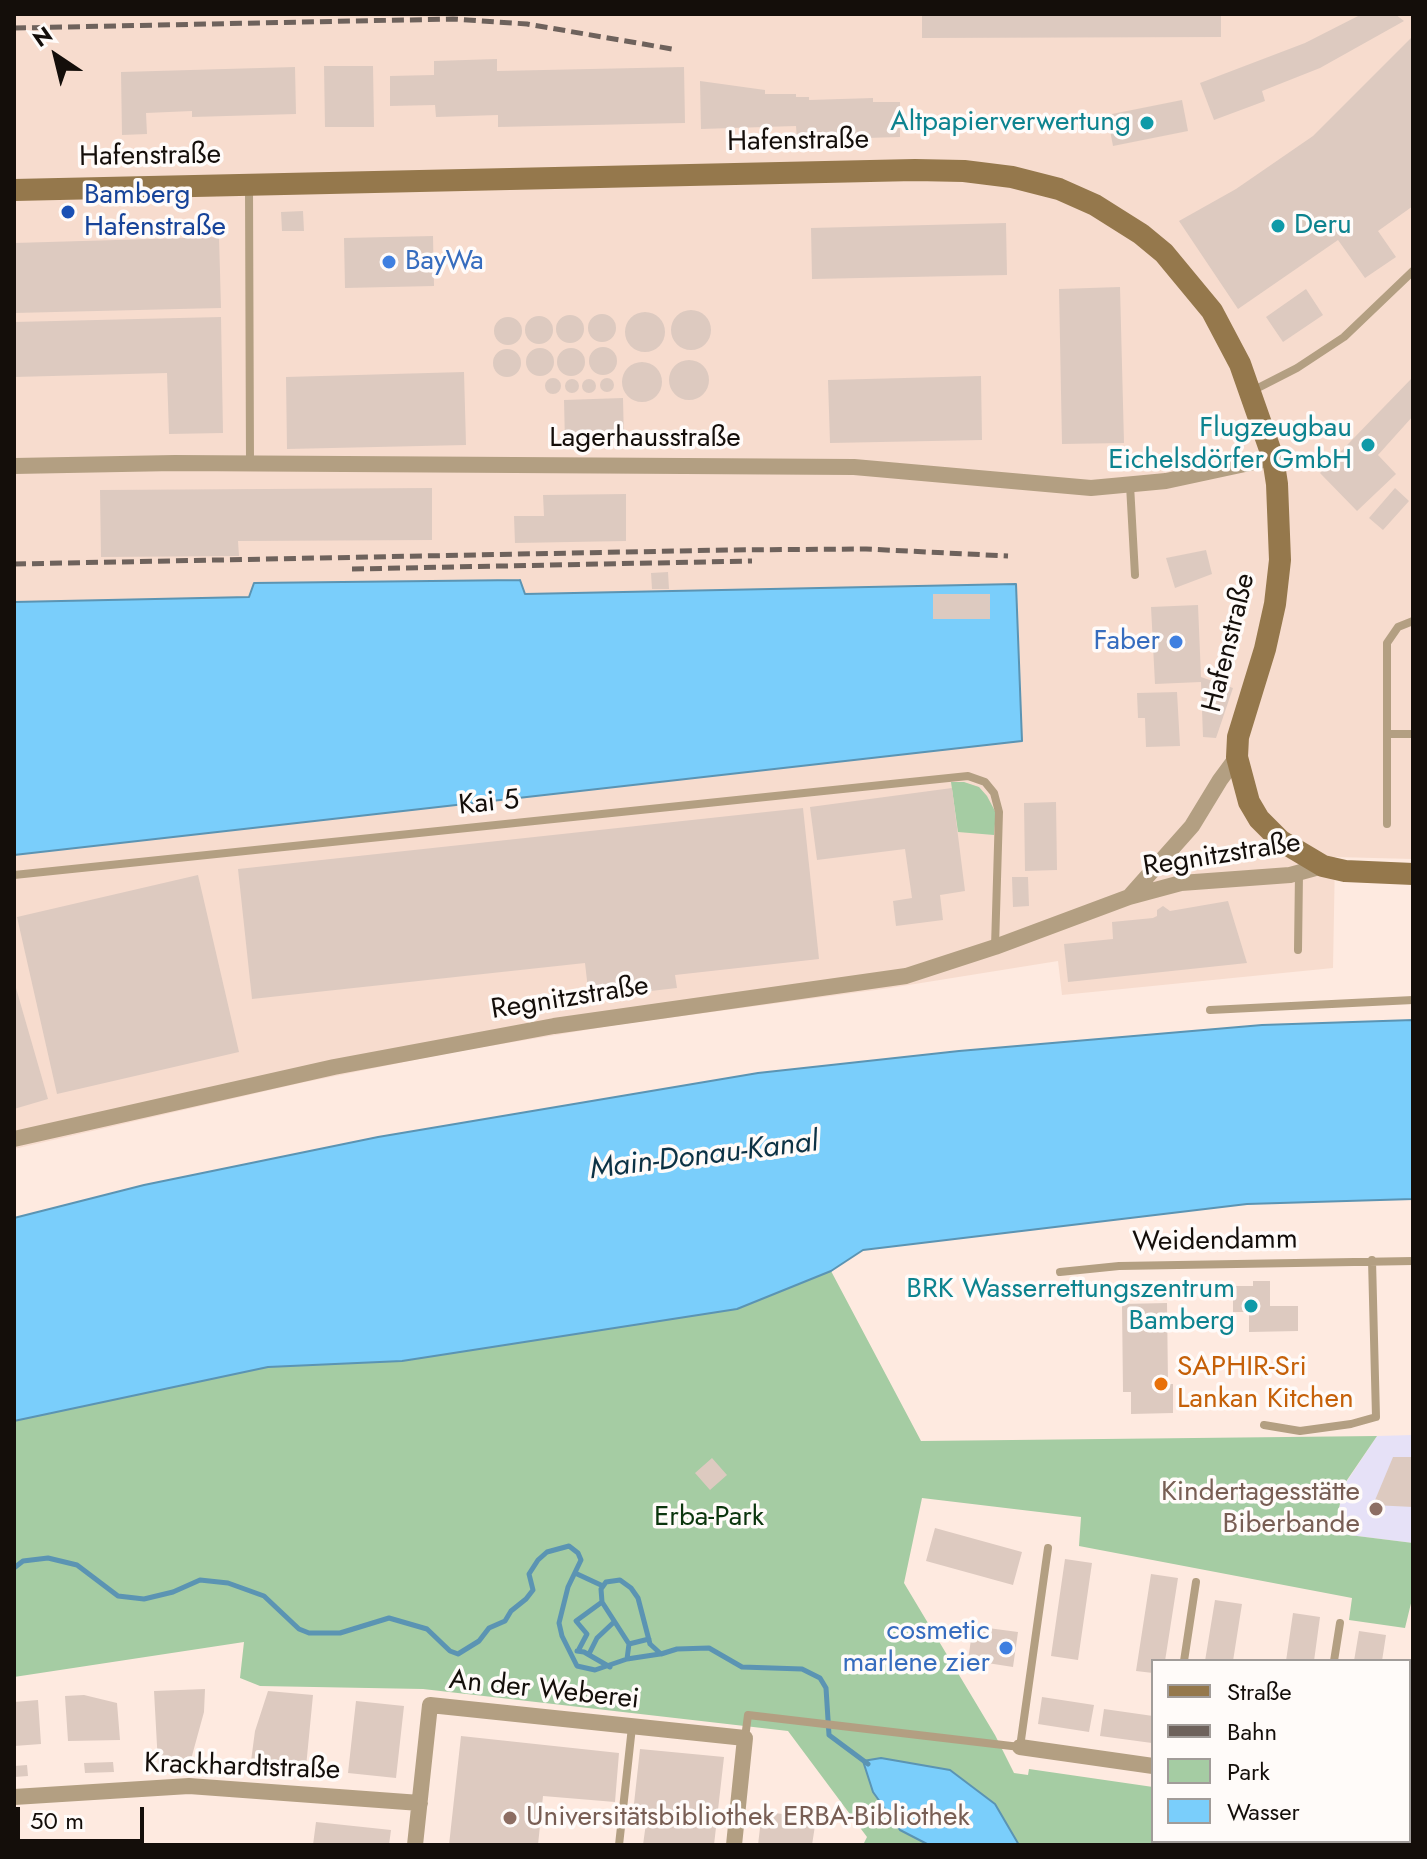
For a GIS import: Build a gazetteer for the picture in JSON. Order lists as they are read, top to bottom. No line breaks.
{"streets":{"street":["Hafenstraße","Lagerhausstraße","Regnitzstraße","An der Weberei","Krackhardtstraße"],"lane":["Kai 5","Weidendamm"]},"crossings":[["Hafenstraße","Lagerhausstraße"],["Hafenstraße","Regnitzstraße"],["Kai 5","Regnitzstraße"],["An der Weberei","Krackhardtstraße"]],"water":["Main-Donau-Kanal"],"parks":["Erba-Park"],"places":["Altpapierverwertung","Bamberg Hafenstraße","Deru","BayWa","Flugzeugbau Eichelsdörfer GmbH","Faber","BRK Wasserrettungszentrum Bamberg","SAPHIR-Sri Lankan Kitchen","Kindertagesstätte Biberbande","cosmetic marlene zier","Universitätsbibliothek ERBA-Bibliothek"],"legend":["Straße","Bahn","Park","Wasser"],"scale_bar":"50 m","north":"top left"}
